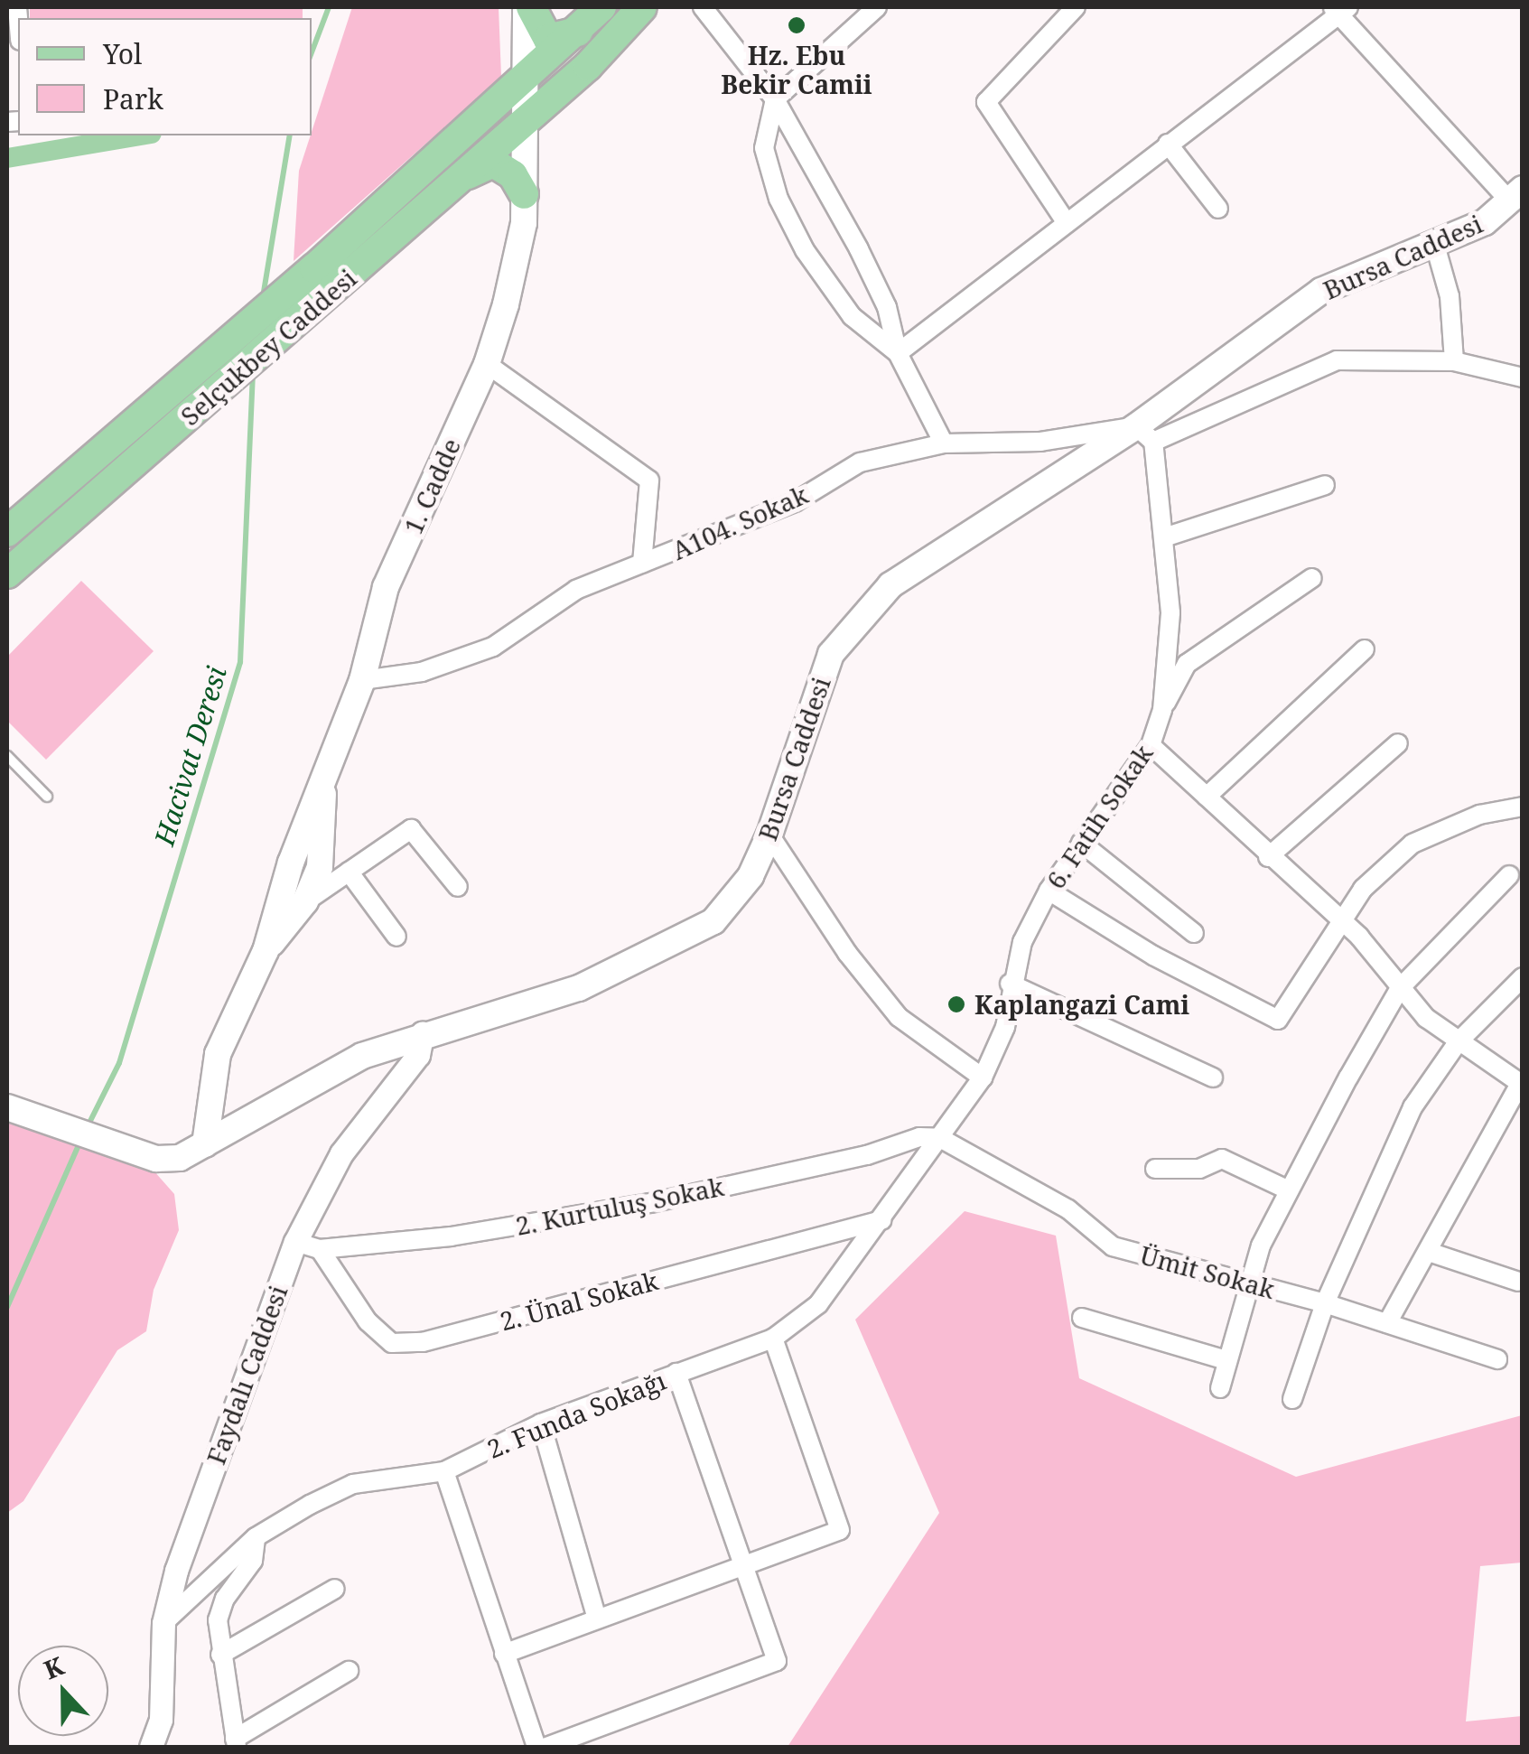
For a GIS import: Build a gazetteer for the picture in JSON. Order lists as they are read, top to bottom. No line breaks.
{"streets":{"main road":["Bursa Caddesi","Selçukbey Caddesi","1. Cadde"],"street":["A104. Sokak","6. Fatih Sokak","2. Kurtuluş Sokak","Ümit Sokak","2. Ünal Sokak","Faydalı Caddesi","2. Funda Sokağı"]},"crossings":[["Bursa Caddesi","A104. Sokak"],["Bursa Caddesi","6. Fatih Sokak"],["Bursa Caddesi","Faydalı Caddesi"],["Selçukbey Caddesi","1. Cadde"],["1. Cadde","A104. Sokak"],["A104. Sokak","6. Fatih Sokak"],["6. Fatih Sokak","2. Kurtuluş Sokak"],["6. Fatih Sokak","Ümit Sokak"],["6. Fatih Sokak","2. Funda Sokağı"],["2. Kurtuluş Sokak","Ümit Sokak"],["2. Kurtuluş Sokak","2. Ünal Sokak"],["2. Kurtuluş Sokak","Faydalı Caddesi"],["2. Kurtuluş Sokak","2. Funda Sokağı"],["Ümit Sokak","2. Funda Sokağı"],["2. Ünal Sokak","2. Funda Sokağı"],["Faydalı Caddesi","2. Funda Sokağı"]],"water":["Hacivat Deresi"],"places":["Hz. Ebu Bekir Camii","Kaplangazi Cami"],"legend":["Yol","Park"],"north":"top"}
